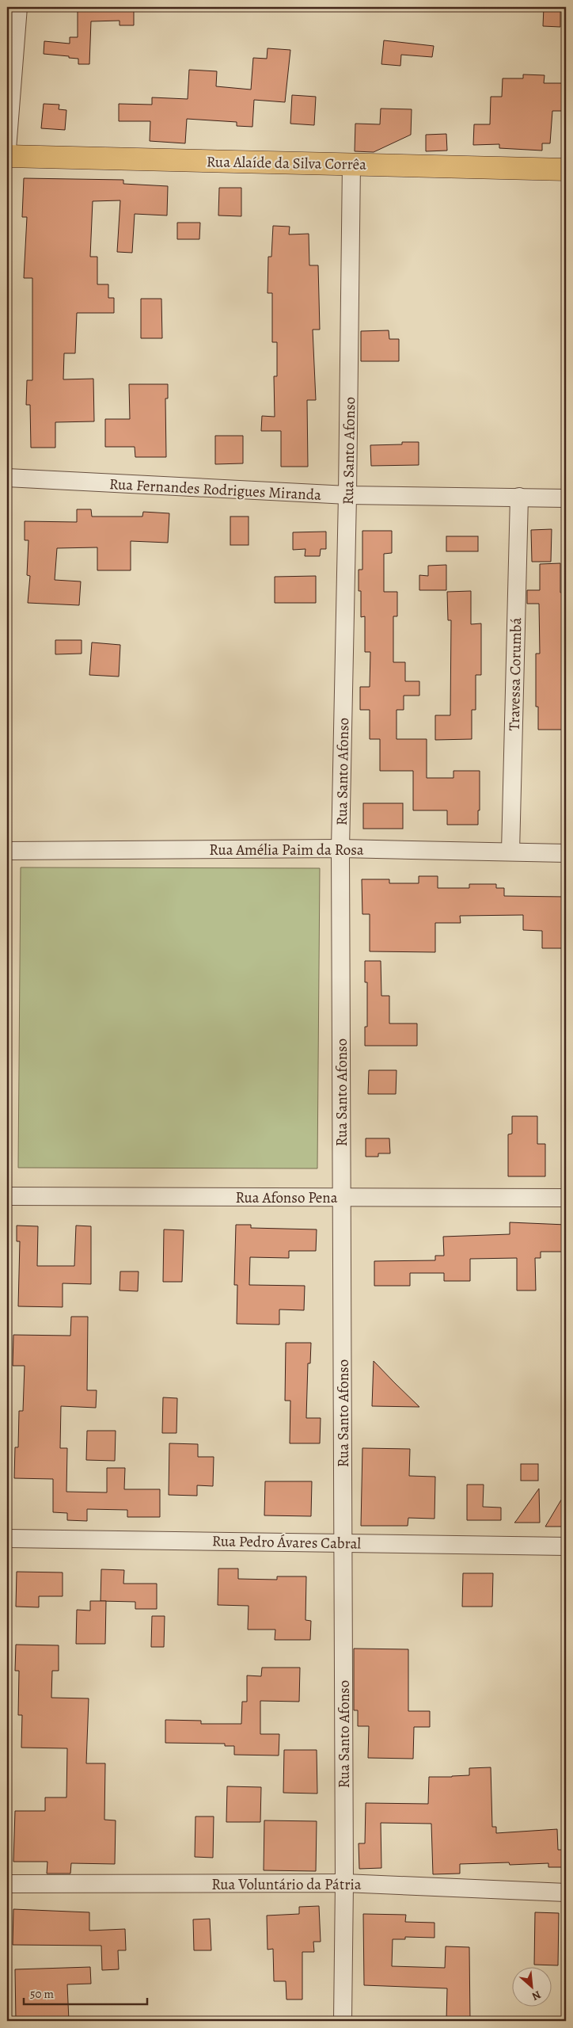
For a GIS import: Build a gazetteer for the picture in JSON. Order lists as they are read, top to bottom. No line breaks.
{"streets":{"main road":["Rua Alaíde da Silva Corrêa"],"street":["Rua Santo Afonso","Rua Fernandes Rodrigues Miranda","Travessa Corumbá","Rua Amélia Paim da Rosa","Rua Afonso Pena","Rua Pedro Ávares Cabral","Rua Voluntário da Pátria"]},"crossings":[["Rua Alaíde da Silva Corrêa","Rua Santo Afonso"],["Rua Santo Afonso","Rua Fernandes Rodrigues Miranda"],["Rua Santo Afonso","Rua Amélia Paim da Rosa"],["Rua Santo Afonso","Rua Afonso Pena"],["Rua Santo Afonso","Rua Pedro Ávares Cabral"],["Rua Santo Afonso","Rua Voluntário da Pátria"],["Rua Fernandes Rodrigues Miranda","Travessa Corumbá"],["Travessa Corumbá","Rua Amélia Paim da Rosa"]],"scale_bar":"50 m","north":"bottom right"}
